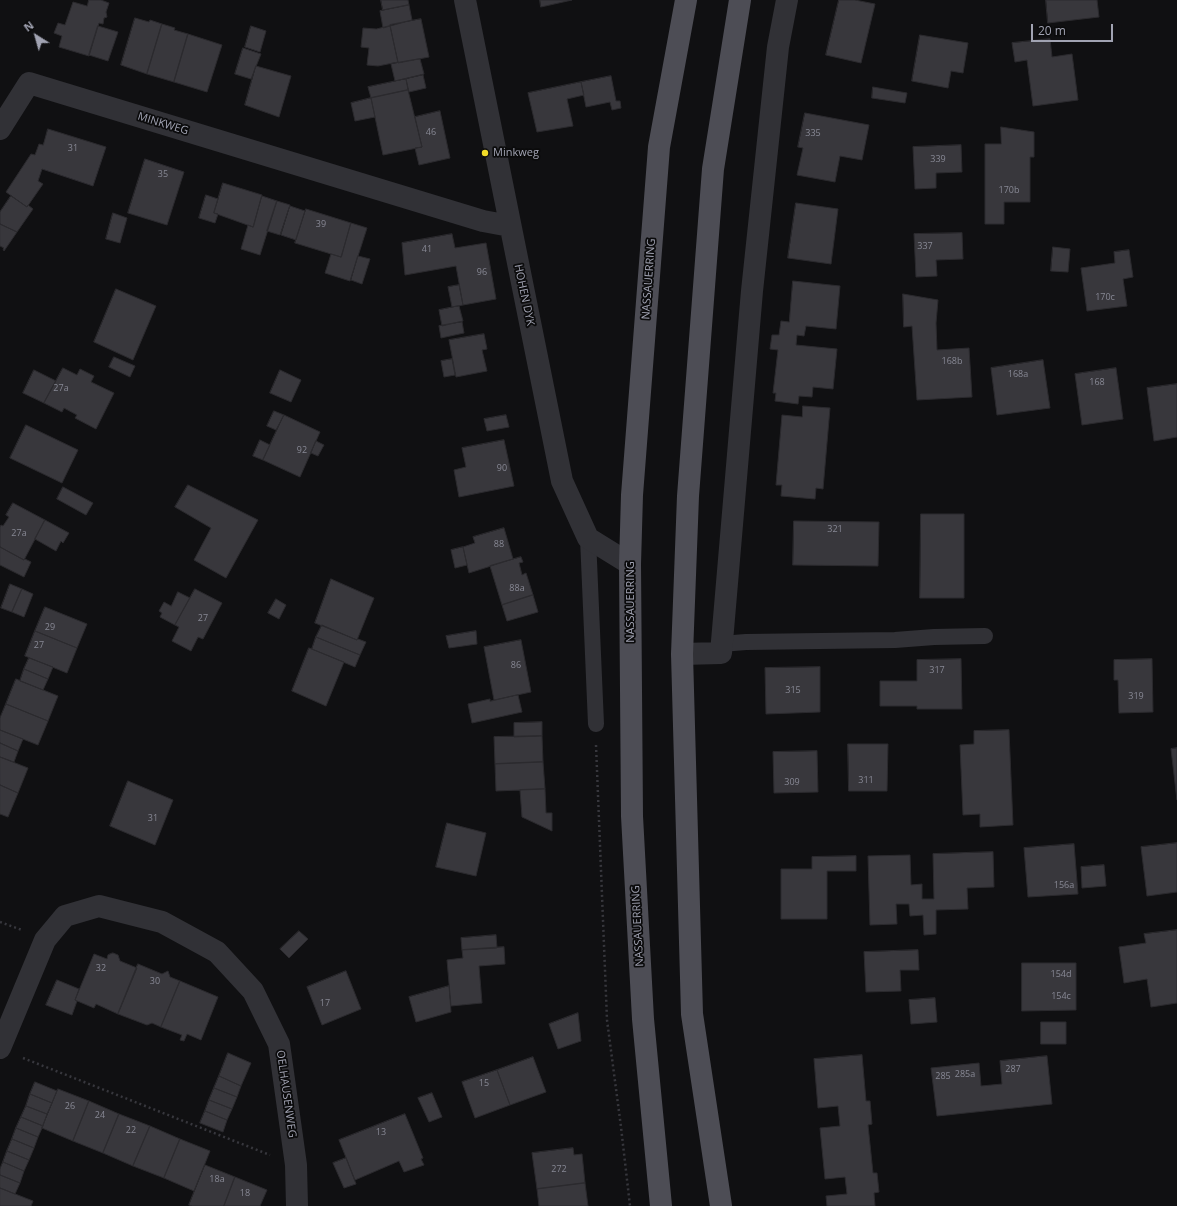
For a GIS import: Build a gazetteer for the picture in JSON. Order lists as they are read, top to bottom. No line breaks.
{"streets":{"main road":["NASSAUERRING"],"street":["MINKWEG","HOHEN DYK","OELHAUSENWEG"]},"crossings":[["MINKWEG","HOHEN DYK"]],"places":["Minkweg"],"house_numbers":["46","335","31","339","35","170b","39","337","41","96","170c","168b","168a","168","27a","92","90","321","27a","88","88a","27","29","27","86","317","315","319","311","309","31","156a","32","154d","30","154c","17","287","285a","285","15","26","24","22","13","272","18a","18"],"scale_bar":"20 m","north":"top left"}
